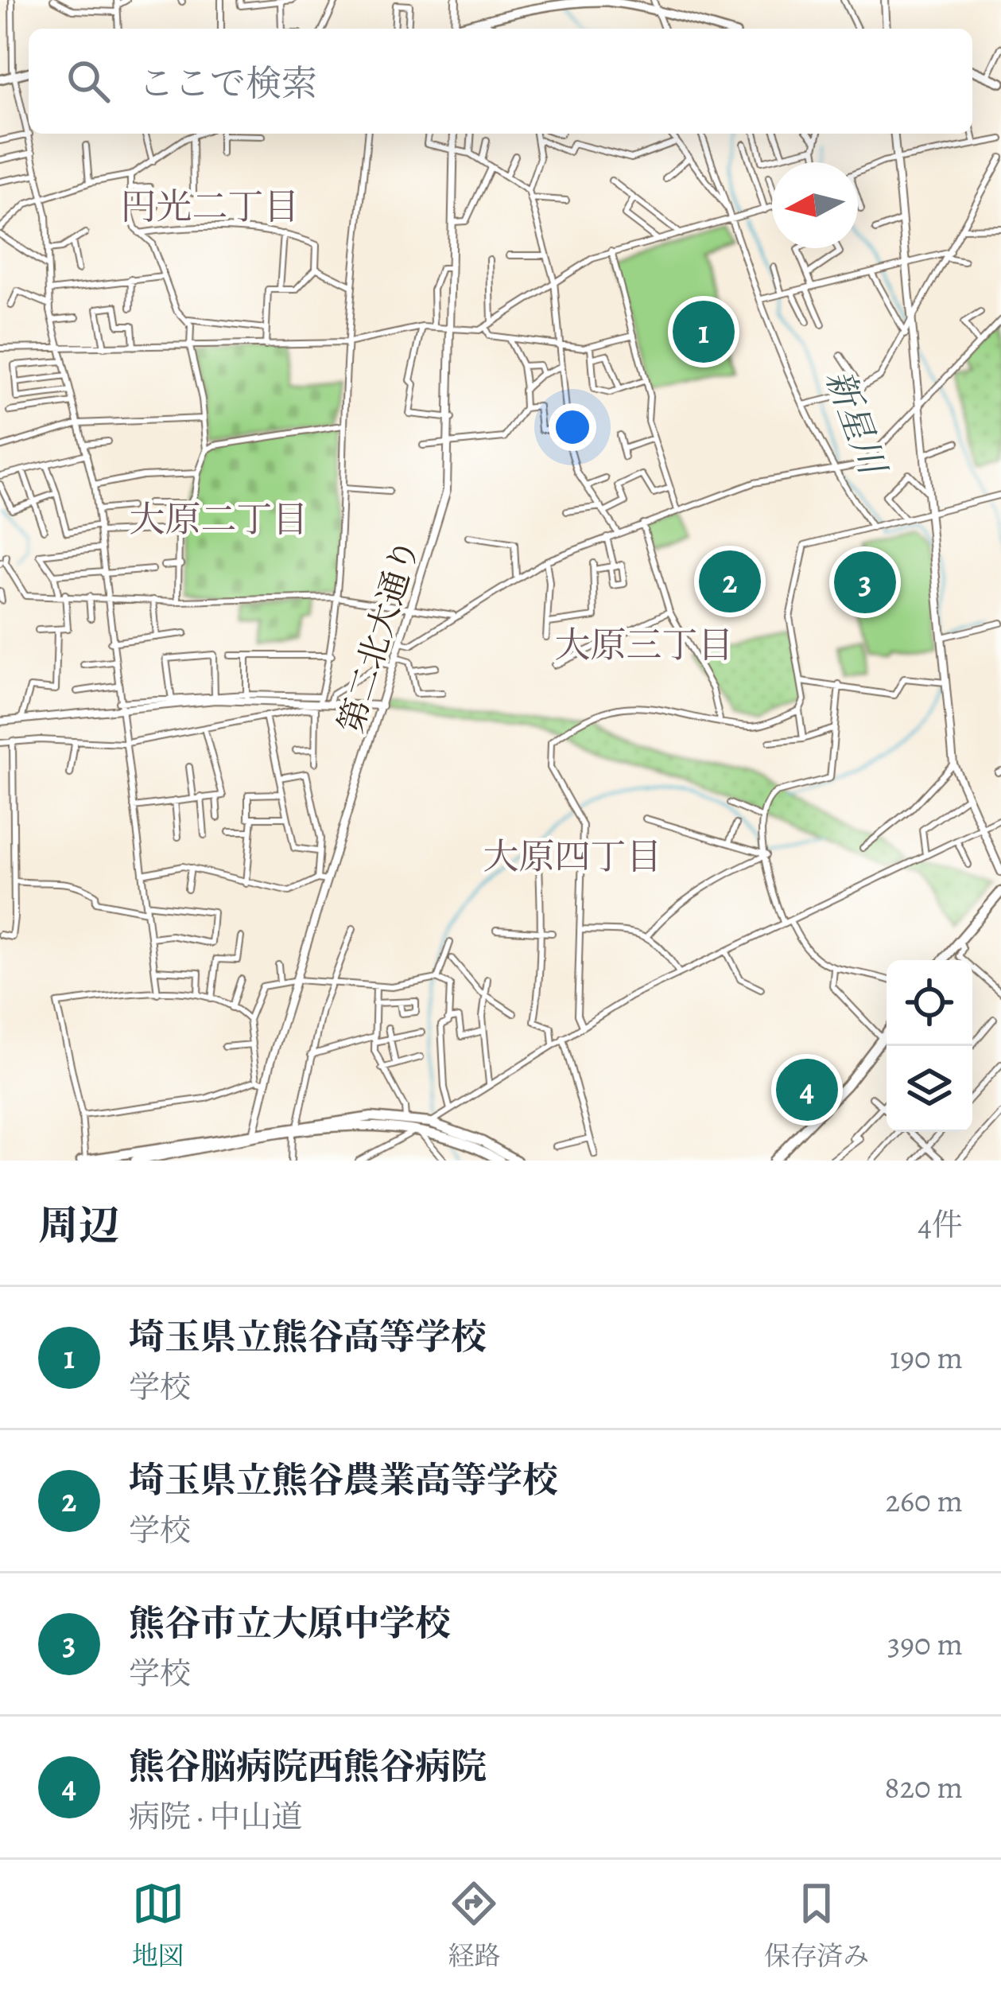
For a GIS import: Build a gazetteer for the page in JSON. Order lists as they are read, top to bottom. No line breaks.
{"streets":{"street":["第二北大通り"]},"districts":["円光二丁目","大原二丁目","大原三丁目","大原四丁目"],"water":["新星川"],"north":"left","page":{"search":"ここで検索","pins":["1","2","3","4"],"heading":["周辺","4件"],"list":[{"mark":"1","name":"埼玉県立熊谷高等学校","note":"学校","value":"190 m"},{"mark":"2","name":"埼玉県立熊谷農業高等学校","note":"学校","value":"260 m"},{"mark":"3","name":"熊谷市立大原中学校","note":"学校","value":"390 m"},{"mark":"4","name":"熊谷脳病院西熊谷病院","note":"病院 · 中山道","value":"820 m"}],"nav":["地図","経路","保存済み"]}}
